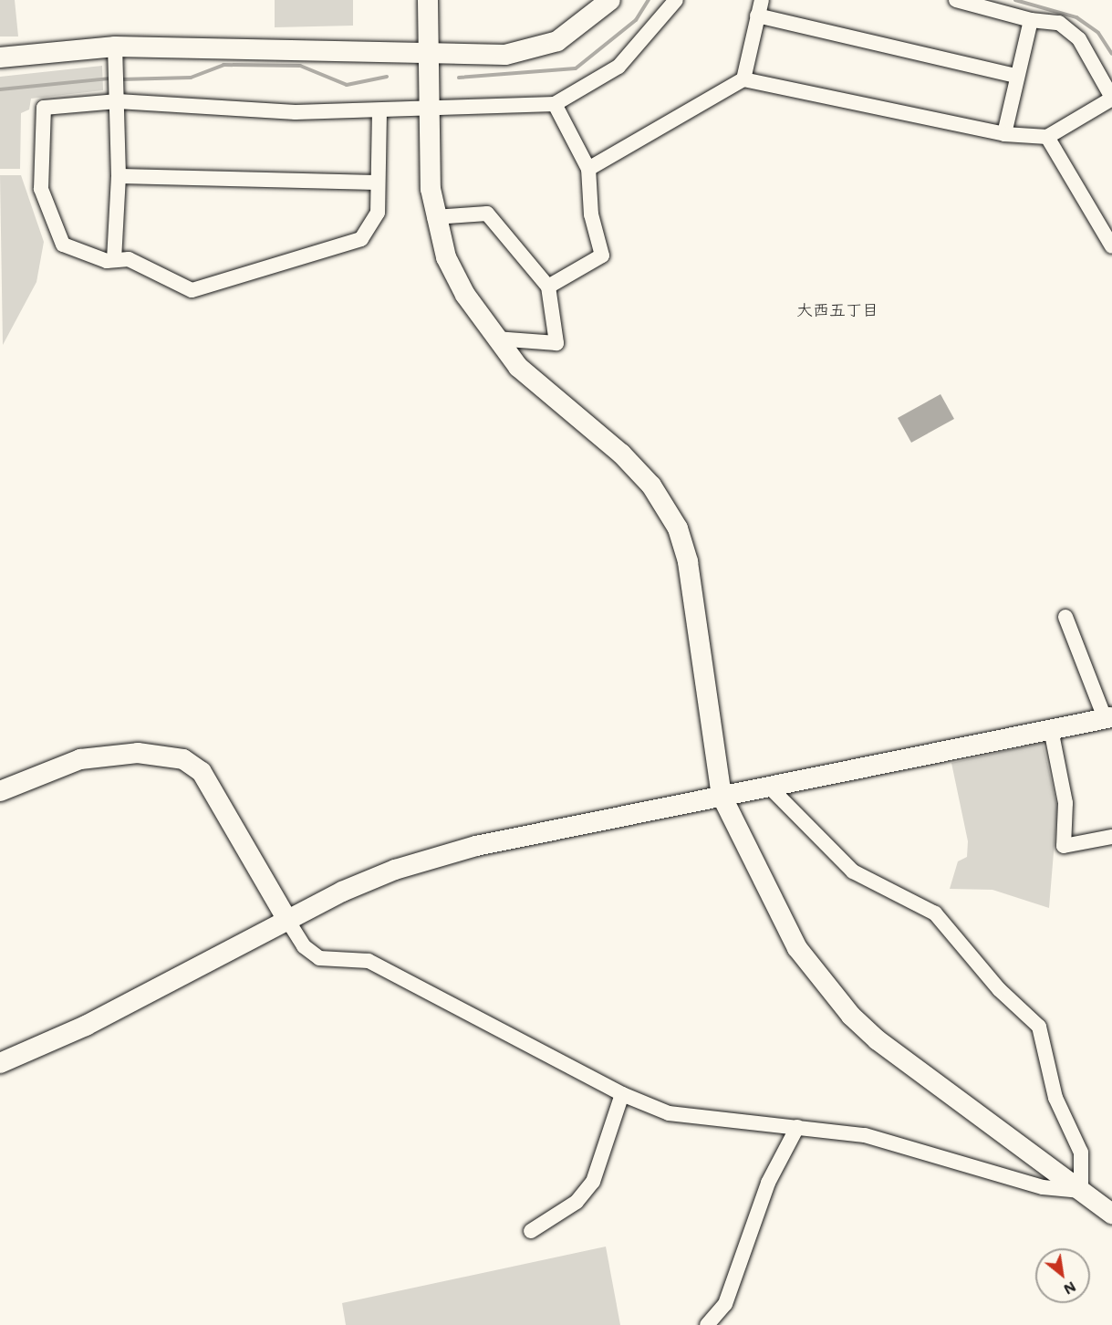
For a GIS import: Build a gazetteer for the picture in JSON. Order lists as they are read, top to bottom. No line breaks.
{"districts":["大西五丁目"],"north":"bottom right"}
